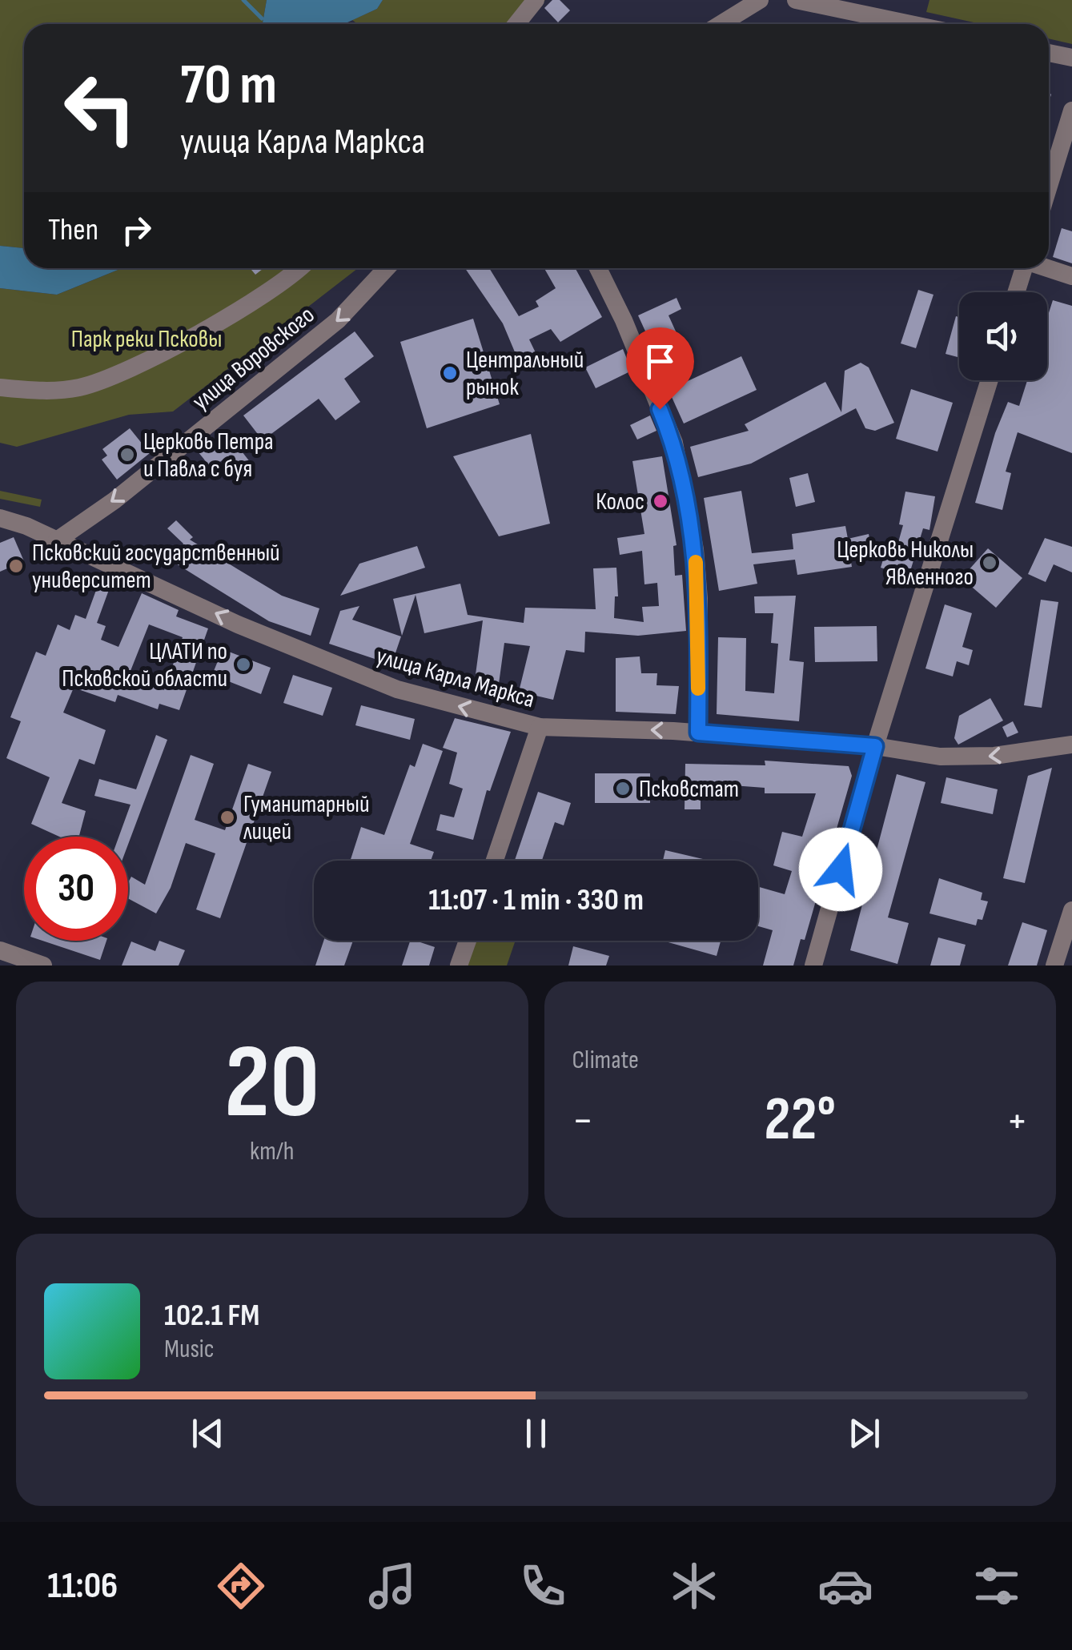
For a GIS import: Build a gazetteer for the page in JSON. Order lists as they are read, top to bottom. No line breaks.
{"streets":{"street":["улица Воровского","улица Карла Маркса"]},"crossings":[["улица Воровского","улица Карла Маркса"]],"one_way":["улица Карла Маркса"],"parks":["Парк реки Псковы"],"places":["Центральный рынок","Церковь Петра и Павла с буя","Колос","Церковь Николы Явленного","Псковский государственный университет","ЦЛАТИ по Псковской области","Псковстат","Гуманитарный лицей"],"page":{"turn":["70 m","улица Карла Маркса"],"then":"Then","limit":"30","trip":"11:07 · 1 min · 330 m","tile":[["20","km/h"],"Climate"],"heat":["−","22°","+"],"song":["102.1 FM","Music"],"tabs":"11:06"}}
